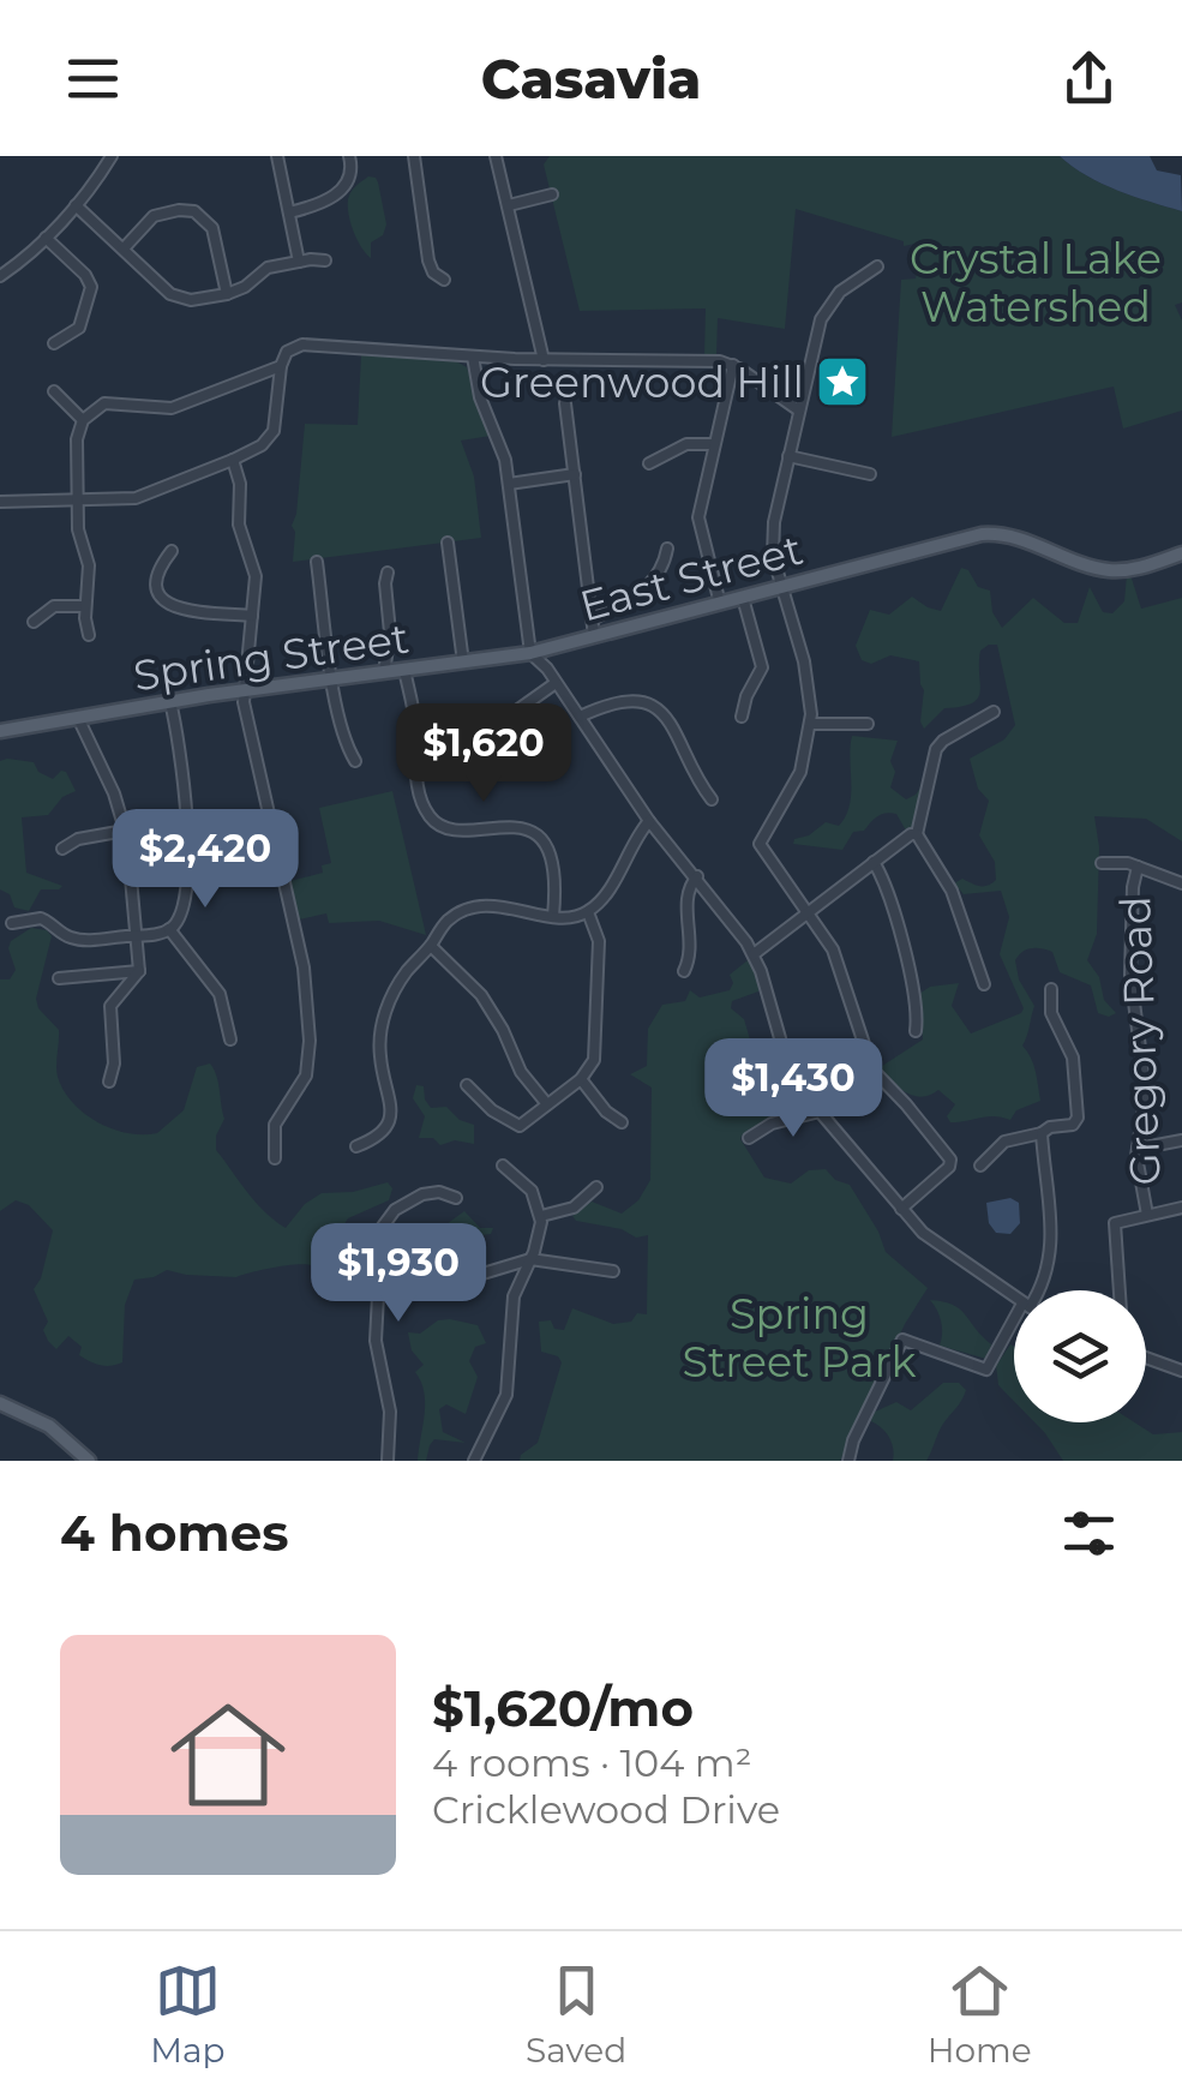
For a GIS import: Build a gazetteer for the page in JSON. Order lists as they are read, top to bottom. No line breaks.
{"streets":{"main road":["East Street","Spring Street"],"street":["Gregory Road"]},"crossings":[["East Street","Spring Street"]],"parks":["Crystal Lake Watershed","Spring Street Park"],"places":{"place":["Greenwood Hill"]},"page":{"header":"Casavia","price":["$1,620","$2,420","$1,430","$1,930"],"heading":"4 homes","list":[{"name":"$1,620/mo","note":"4 rooms · 104 m² · Cricklewood Drive"}],"tabs":["Map","Saved","Home"]}}
